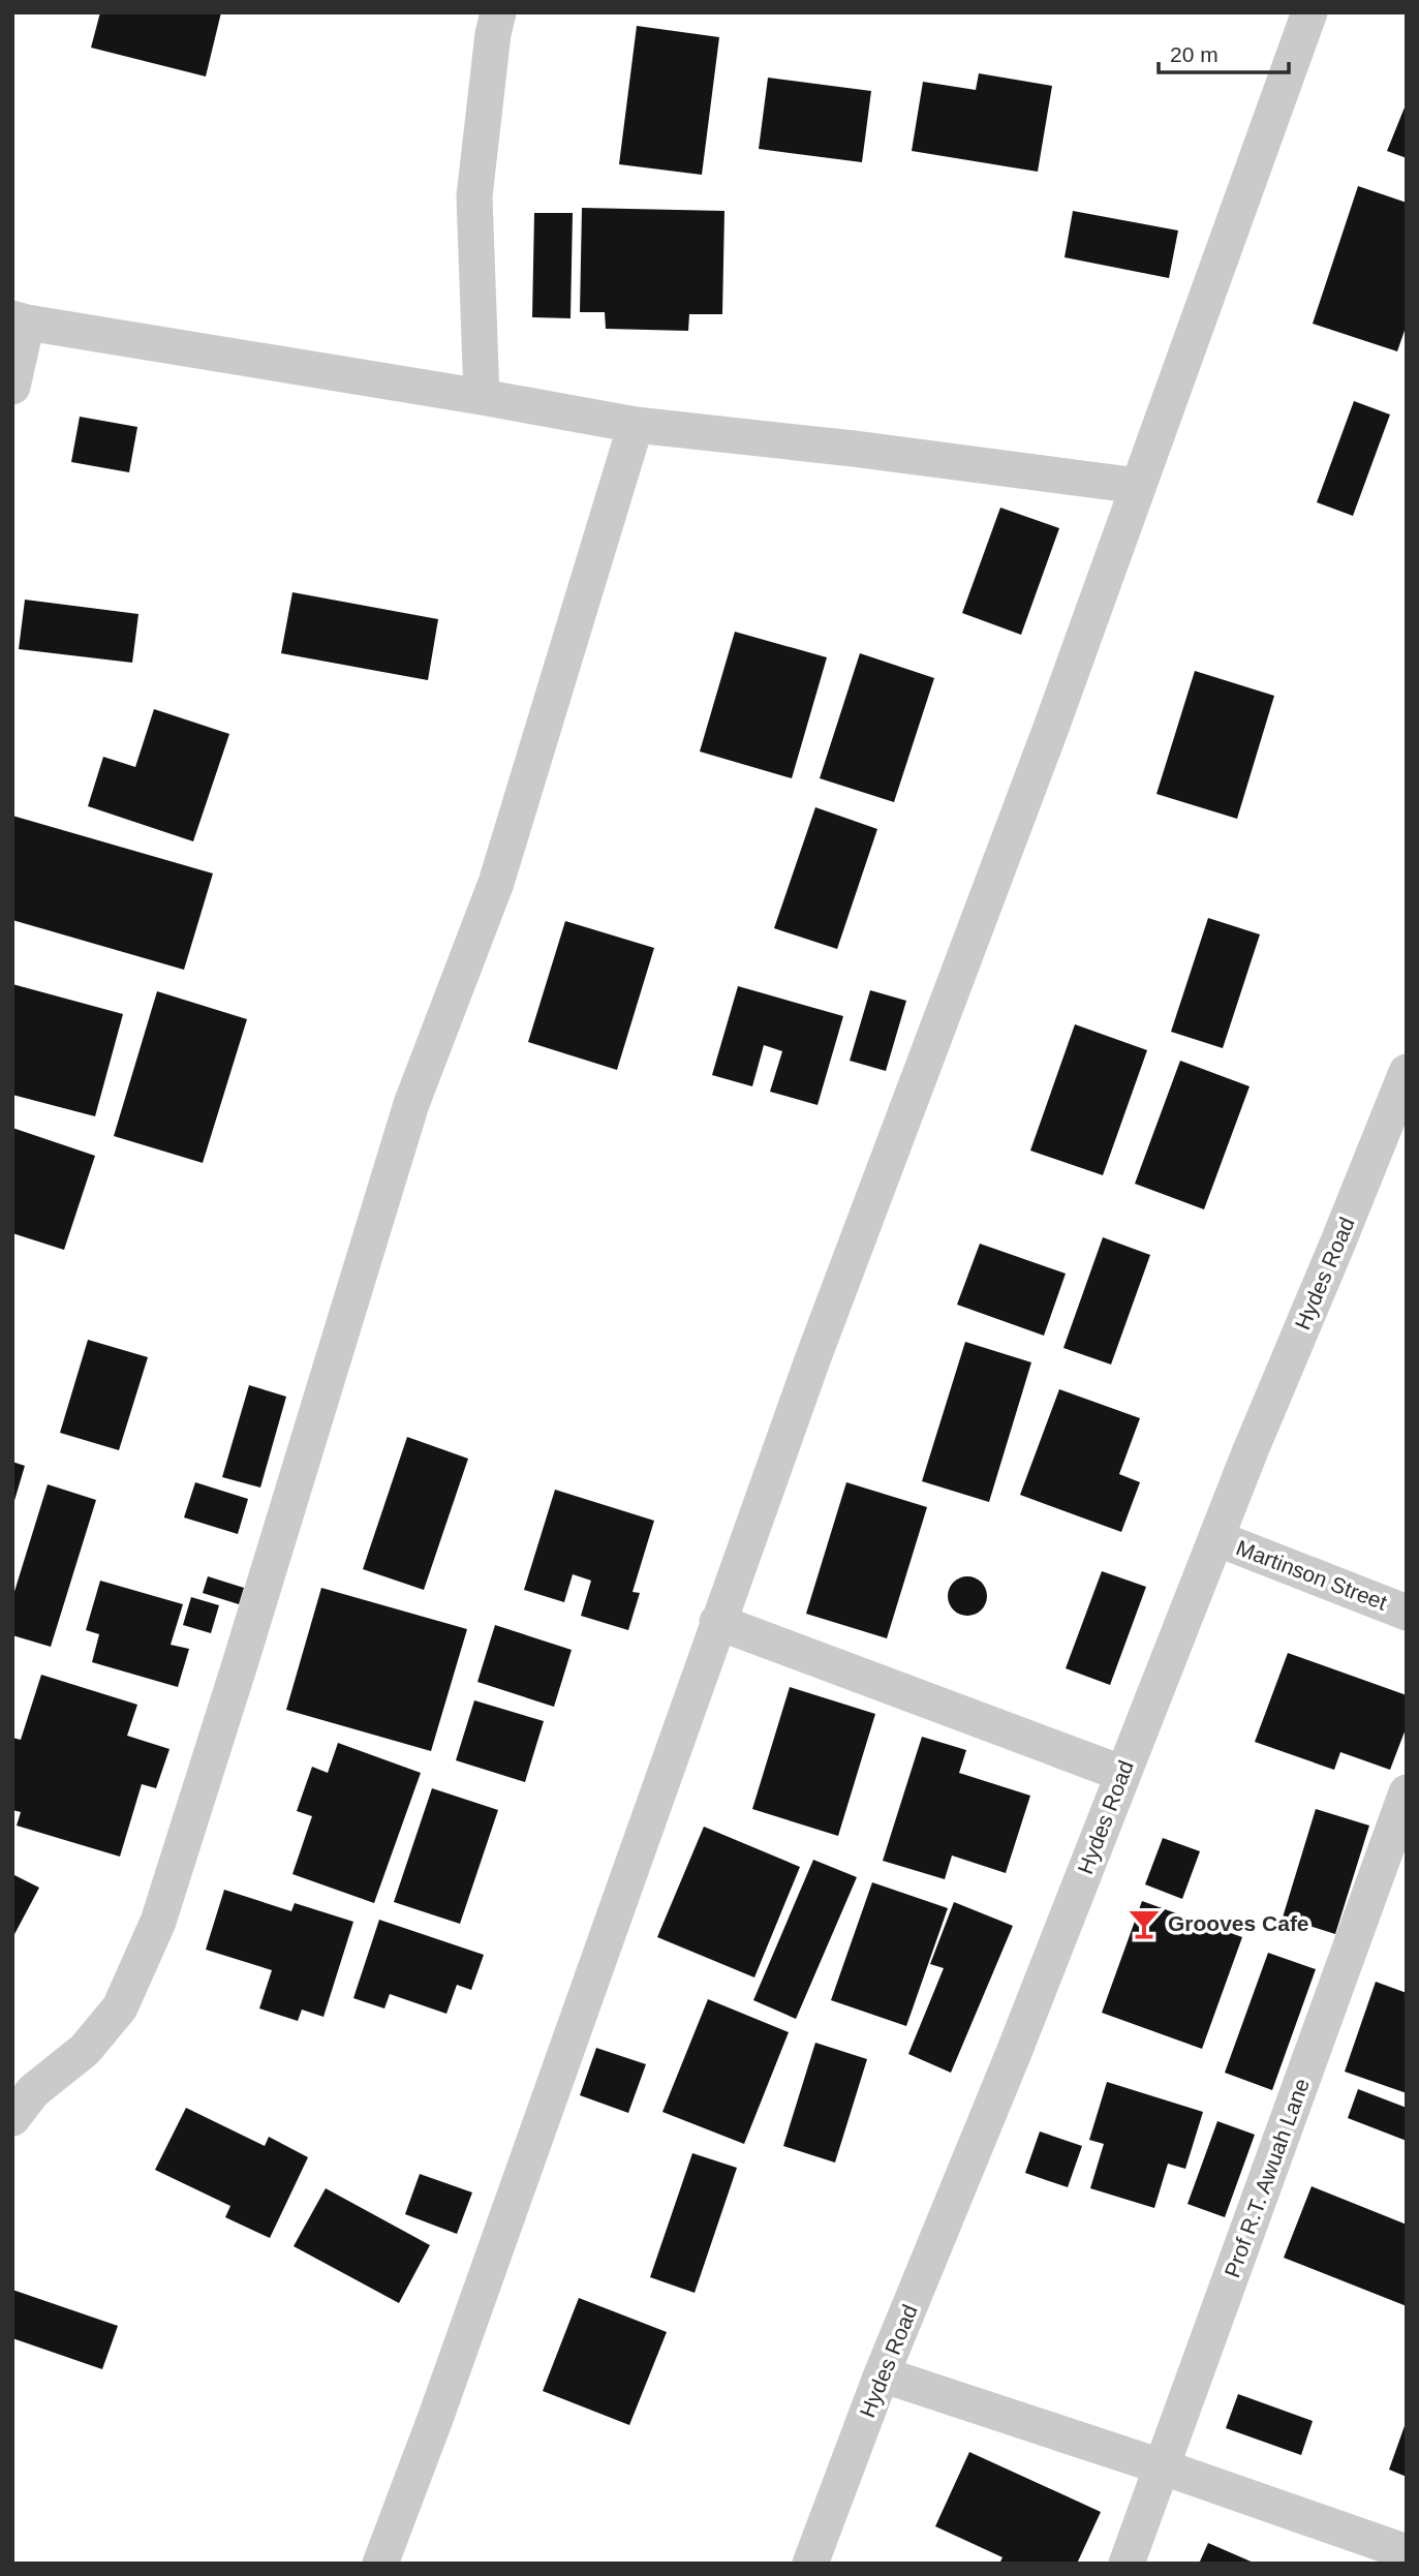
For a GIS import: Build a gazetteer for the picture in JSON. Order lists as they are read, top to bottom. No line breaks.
{"streets":{"street":["Hydes Road","Martinson Street","Prof R.T. Awuah Lane"]},"crossings":[["Hydes Road","Martinson Street"]],"places":{"bar":["Grooves Cafe"]},"scale_bar":"20 m"}
